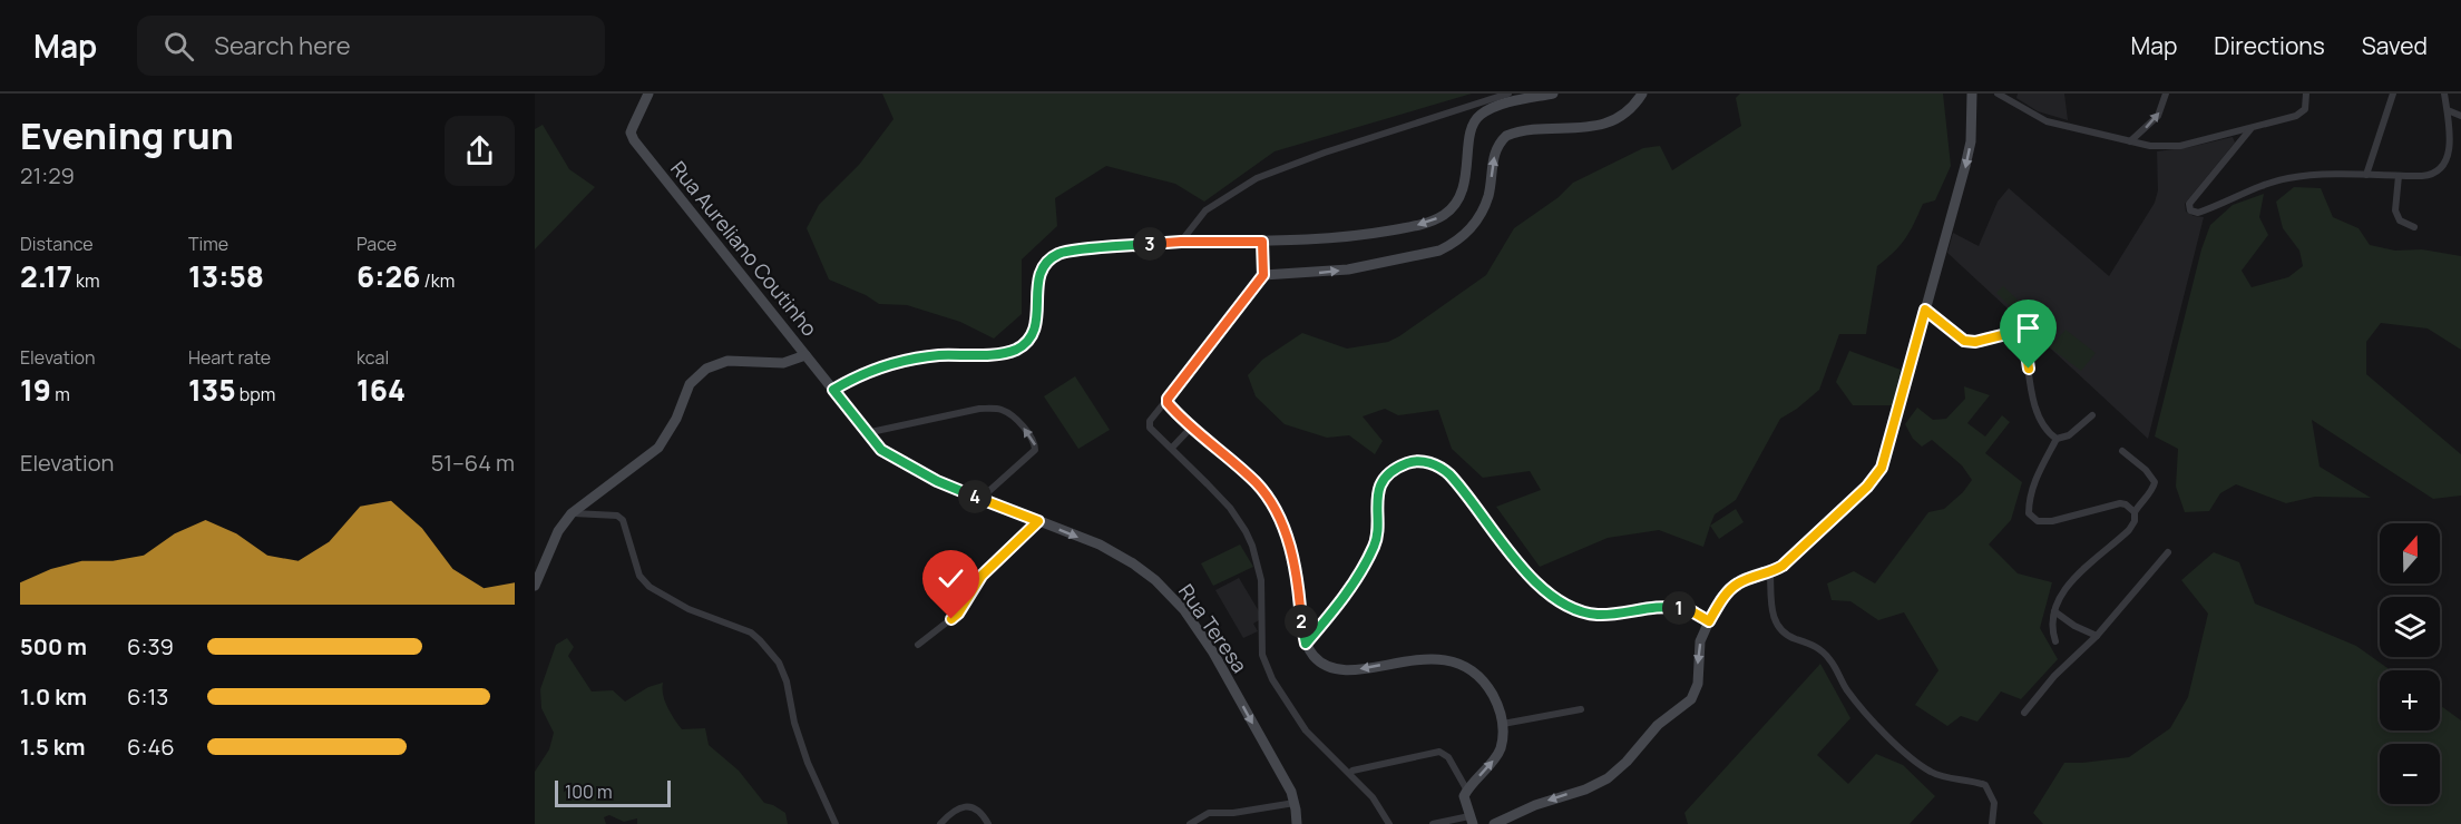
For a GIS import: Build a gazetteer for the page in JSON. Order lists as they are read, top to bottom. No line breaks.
{"streets":{"main road":["Rua Aureliano Coutinho","Rua Teresa"]},"crossings":[["Rua Aureliano Coutinho","Rua Teresa"]],"one_way":["Rua Teresa"],"scale_bar":"100 m","north":"top","page":{"header":"Map","search":"Search here","nav":["Map","Directions","Saved"],"heading":["Evening run","21:29"],"stats":[["Distance","2.17 km"],["Time","13:58"],["Pace","6:26 /km"],["Elevation","19 m"],["Heart rate","135 bpm"],["kcal","164"]],"pins":["3","4","1","2"],"chart":["Elevation","51–64 m"],"map_buttons":["+","−"],"list":[{"name":"500 m","note":"6:39"},{"name":"1.0 km","note":"6:13"},{"name":"1.5 km","note":"6:46"}],"scale":"100 m"}}
